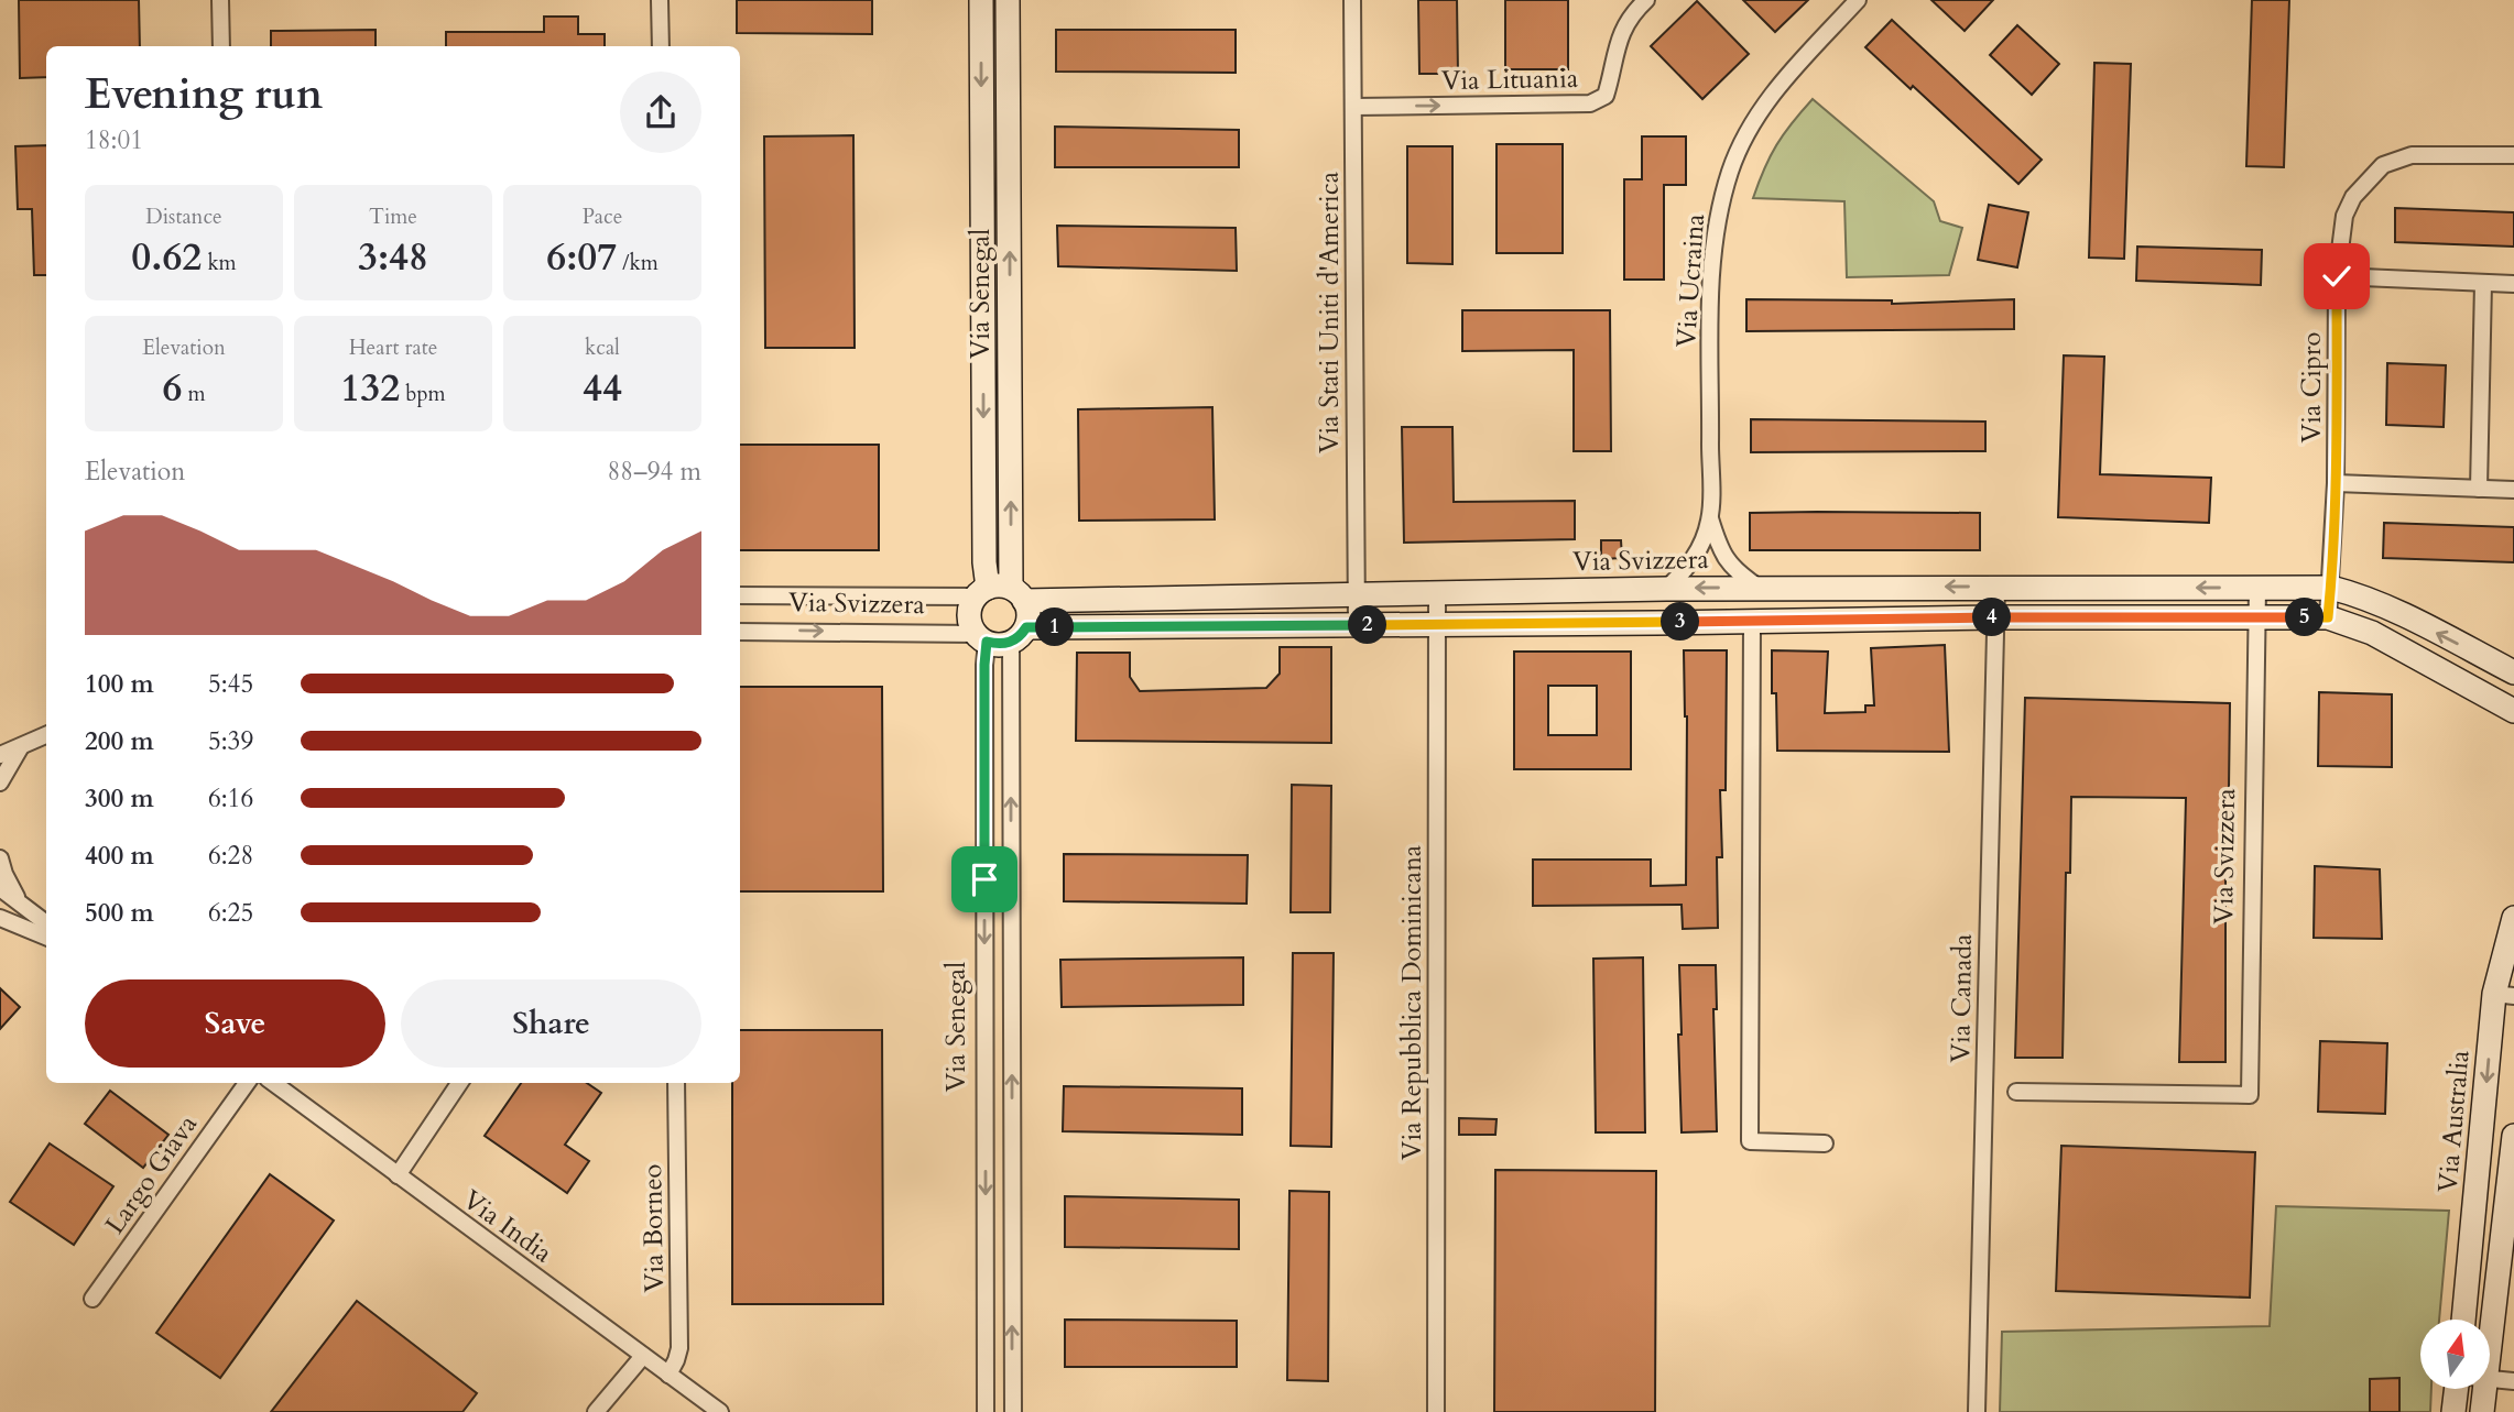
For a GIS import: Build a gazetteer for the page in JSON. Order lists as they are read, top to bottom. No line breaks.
{"streets":{"main road":["Via Senegal","Via Svizzera","Via Australia"],"street":["Via Lituania","Via Ucraina","Via Stati Uniti d'America","Via Cipro","Via Canada","Via Repubblica Dominicana","Largo Giava","Via India","Via Borneo"]},"crossings":[["Via Lituania","Via Stati Uniti d'America"],["Via Ucraina","Via Svizzera"],["Via Senegal","Via Svizzera"],["Via Stati Uniti d'America","Via Svizzera"],["Via Cipro","Via Svizzera"],["Via Svizzera","Via Canada"],["Via Svizzera","Via Repubblica Dominicana"],["Via India","Via Borneo"]],"one_way":["Via Lituania","Via Australia"],"north":"top","page":{"heading":["Evening run","18:01"],"stats":[["Distance","0.62 km"],["Time","3:48"],["Pace","6:07 /km"],["Elevation","6 m"],["Heart rate","132 bpm"],["kcal","44"]],"chart":["Elevation","88–94 m"],"pins":["4","5","3","2","1"],"list":[{"name":"100 m","note":"5:45"},{"name":"200 m","note":"5:39"},{"name":"300 m","note":"6:16"},{"name":"400 m","note":"6:28"},{"name":"500 m","note":"6:25"}],"buttons":["Save","Share"]}}
